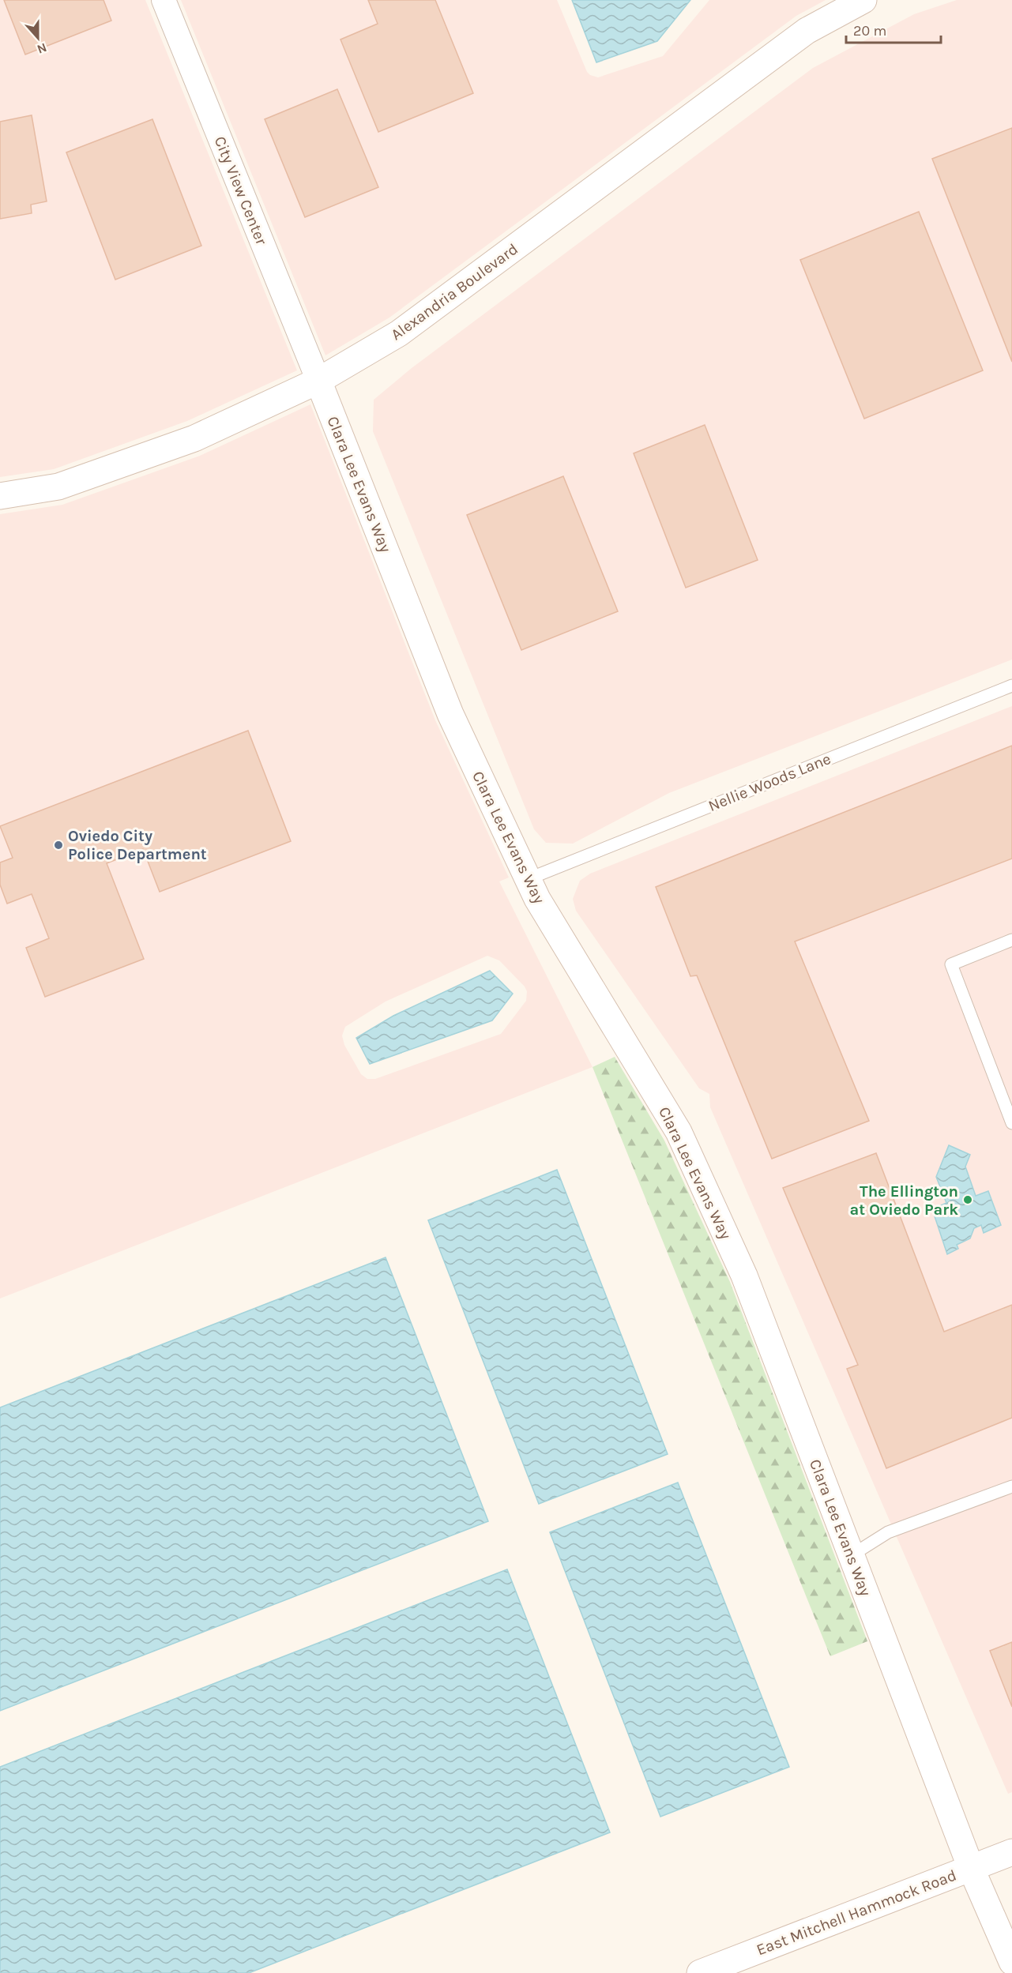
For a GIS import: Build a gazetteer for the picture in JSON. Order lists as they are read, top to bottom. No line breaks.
{"streets":{"street":["City View Center","Alexandria Boulevard","Clara Lee Evans Way","East Mitchell Hammock Road"],"lane":["Nellie Woods Lane"]},"crossings":[["City View Center","Alexandria Boulevard"],["City View Center","Clara Lee Evans Way"],["Alexandria Boulevard","Clara Lee Evans Way"],["Clara Lee Evans Way","Nellie Woods Lane"],["Clara Lee Evans Way","East Mitchell Hammock Road"]],"places":["Oviedo City Police Department","The Ellington at Oviedo Park"],"scale_bar":"20 m","north":"bottom"}
